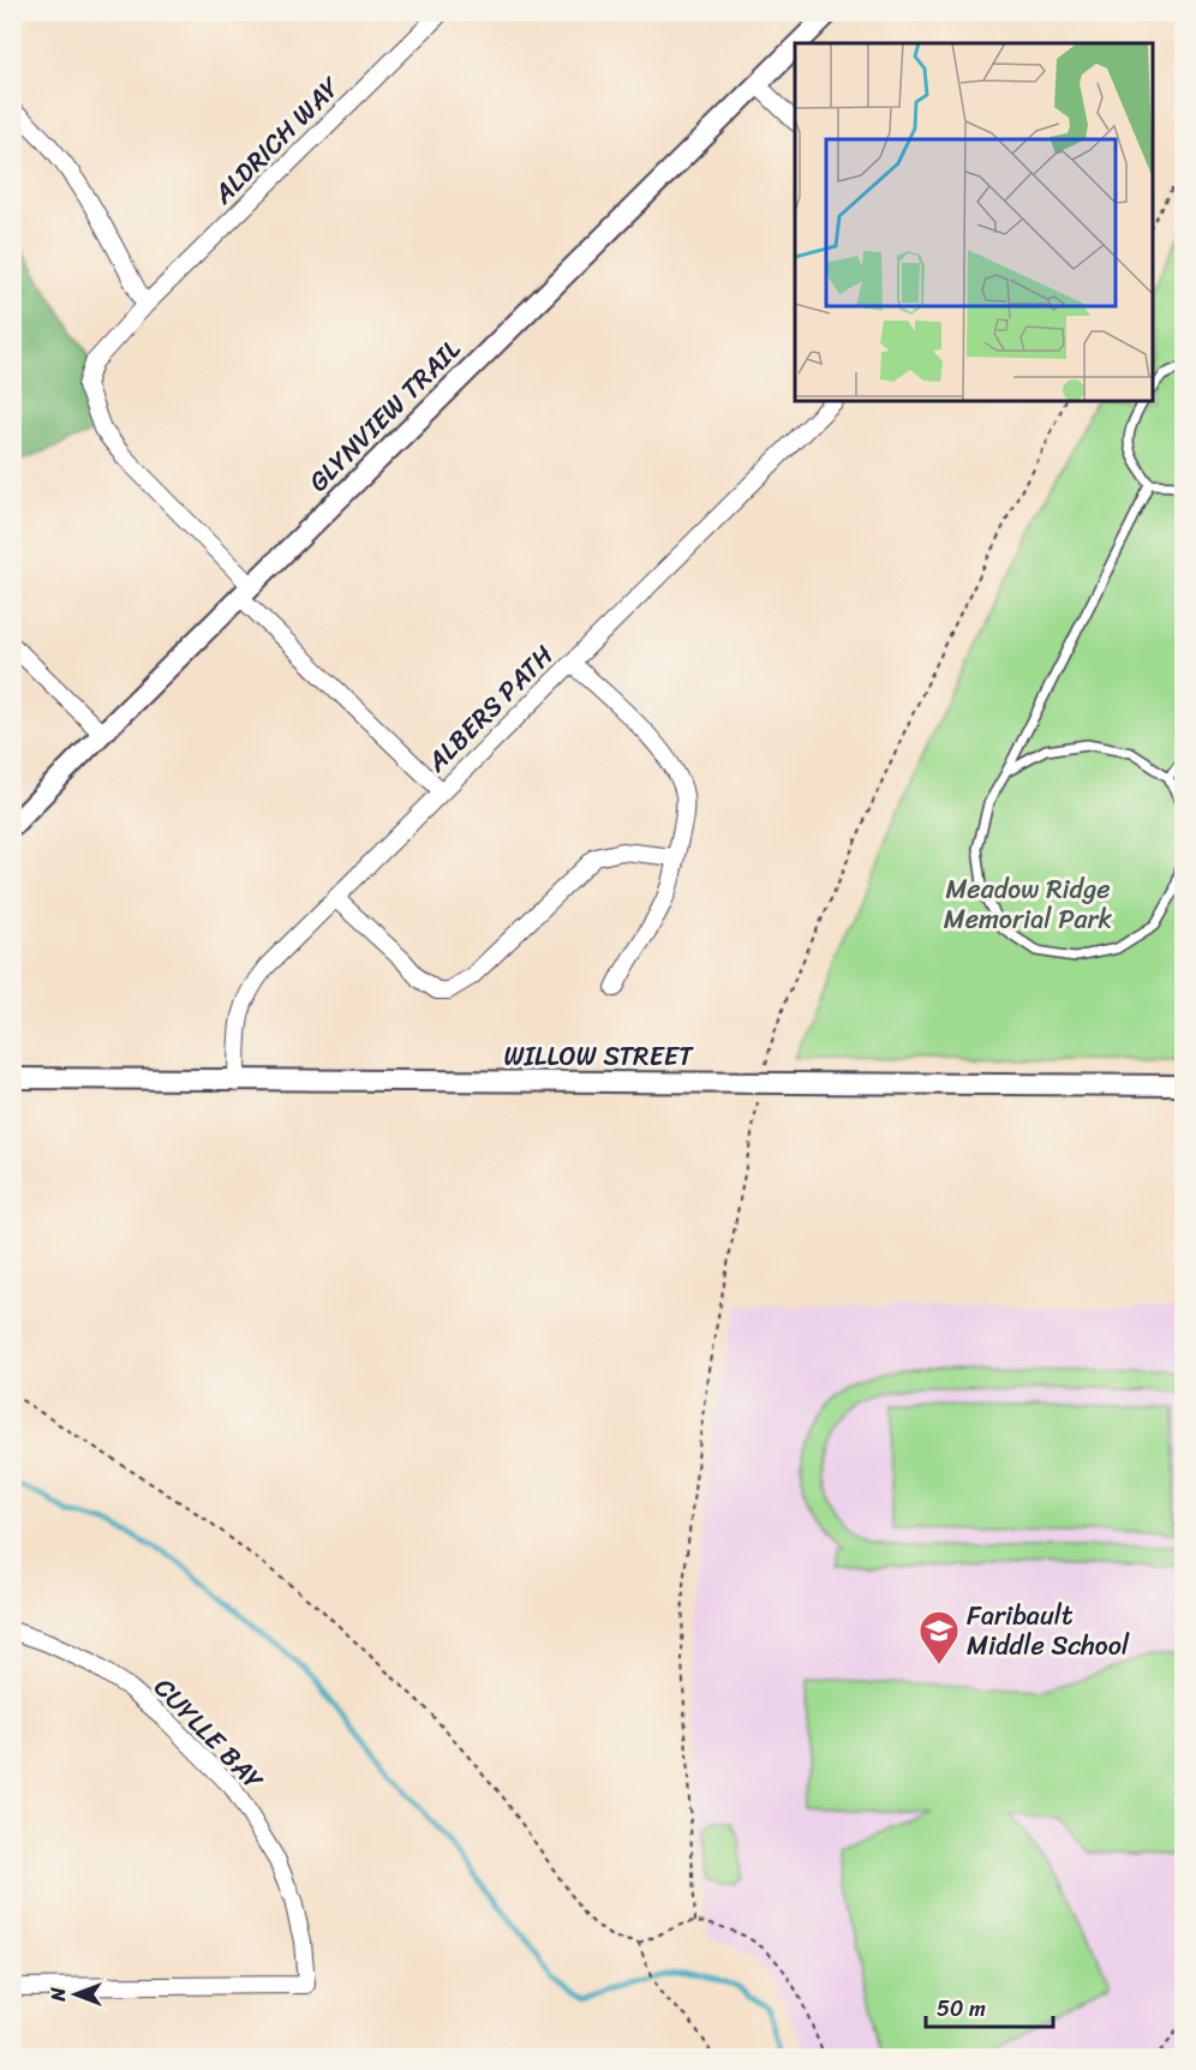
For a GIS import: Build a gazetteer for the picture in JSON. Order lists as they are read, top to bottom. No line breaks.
{"streets":{"street":["ALDRICH WAY","GLYNVIEW TRAIL","ALBERS PATH","WILLOW STREET","CUYLLE BAY"]},"crossings":[["ALDRICH WAY","GLYNVIEW TRAIL"],["ALDRICH WAY","ALBERS PATH"],["ALBERS PATH","WILLOW STREET"]],"parks":["Meadow Ridge Memorial Park"],"places":{"school or university":["Faribault Middle School"]},"scale_bar":"50 m","north":"left"}
